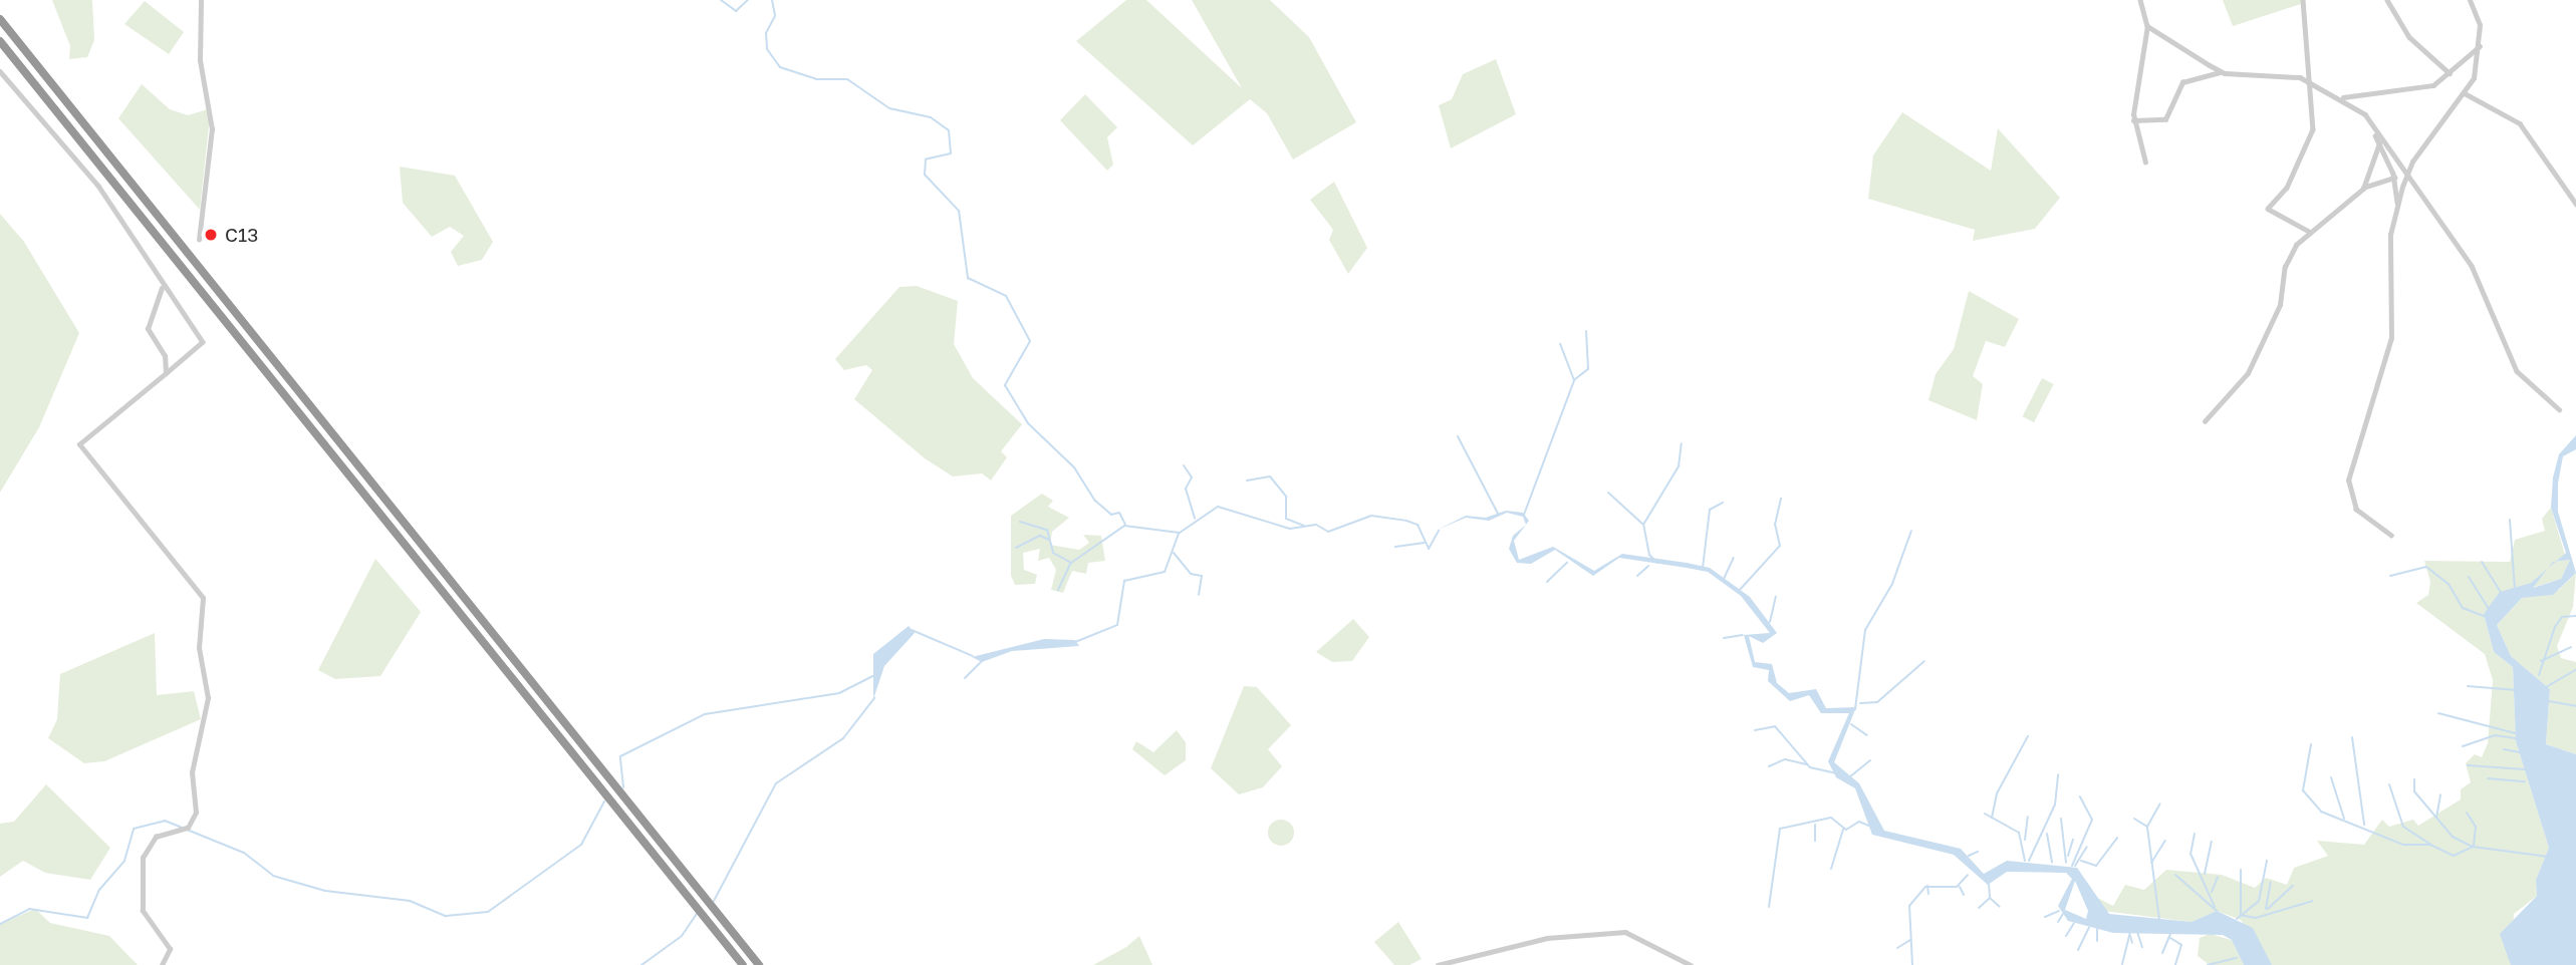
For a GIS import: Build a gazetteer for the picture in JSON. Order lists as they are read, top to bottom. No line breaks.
{"places":["C13"]}
